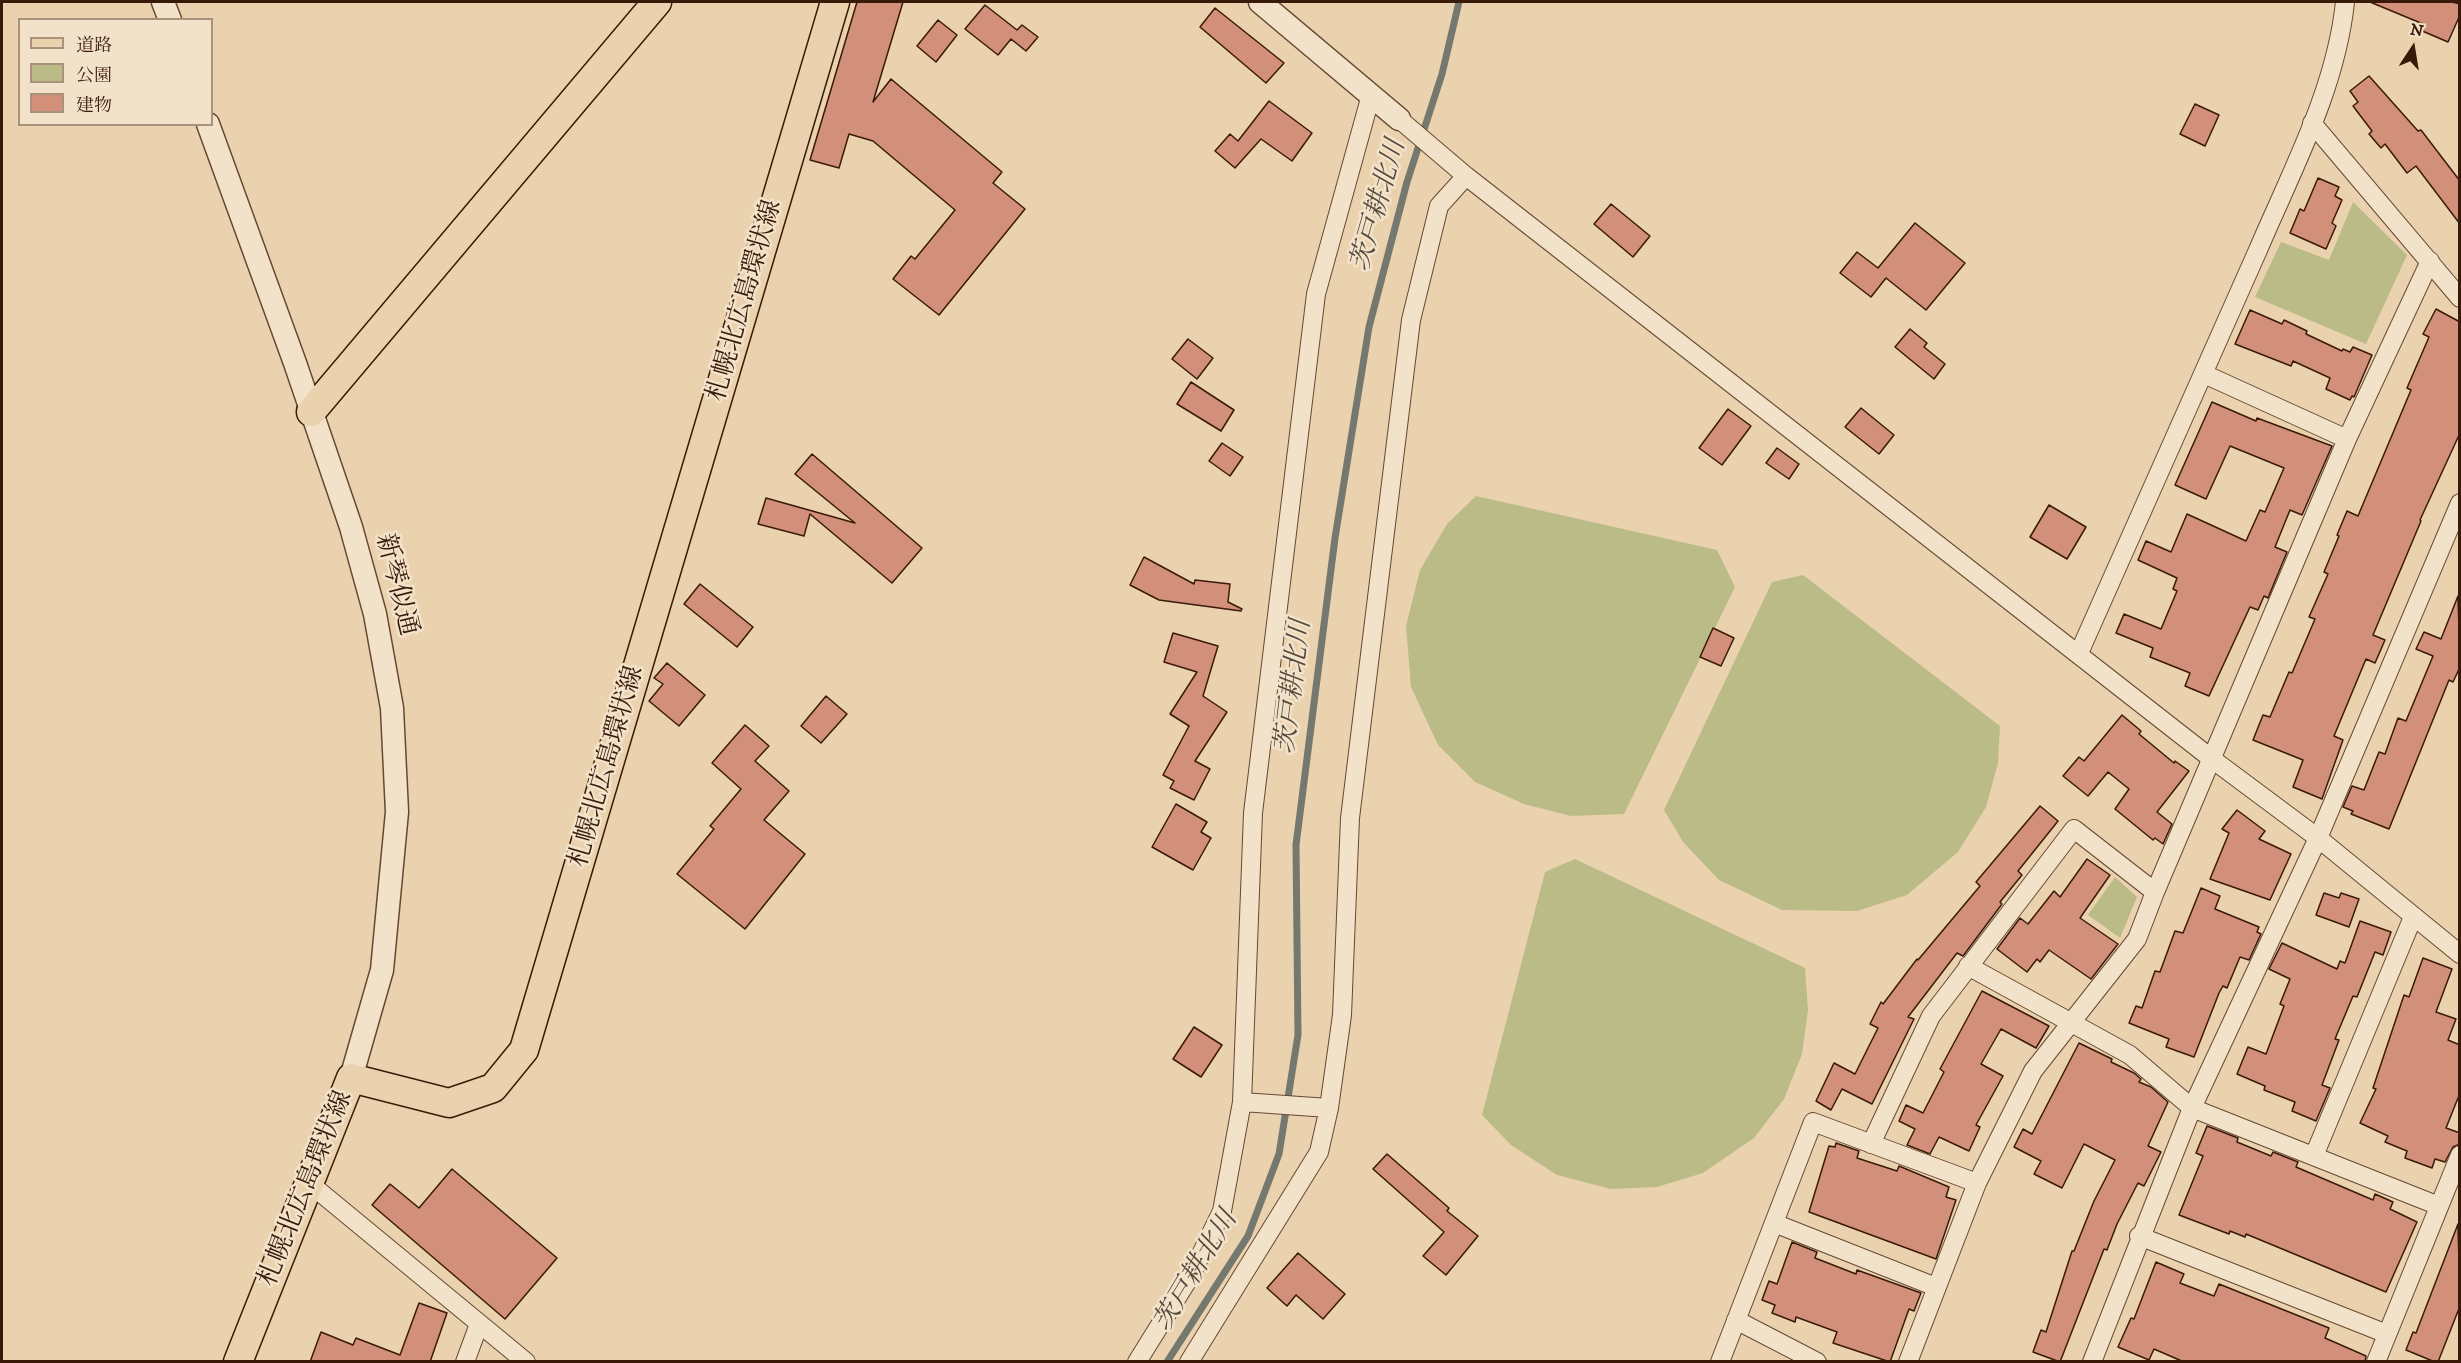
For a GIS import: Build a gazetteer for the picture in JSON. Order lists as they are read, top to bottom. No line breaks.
{"streets":{"main road":["札幌北広島環状線"],"street":["新琴似通"]},"crossings":[["札幌北広島環状線","新琴似通"]],"water":["茨戸耕北川"],"legend":["道路","公園","建物"],"north":"top"}
